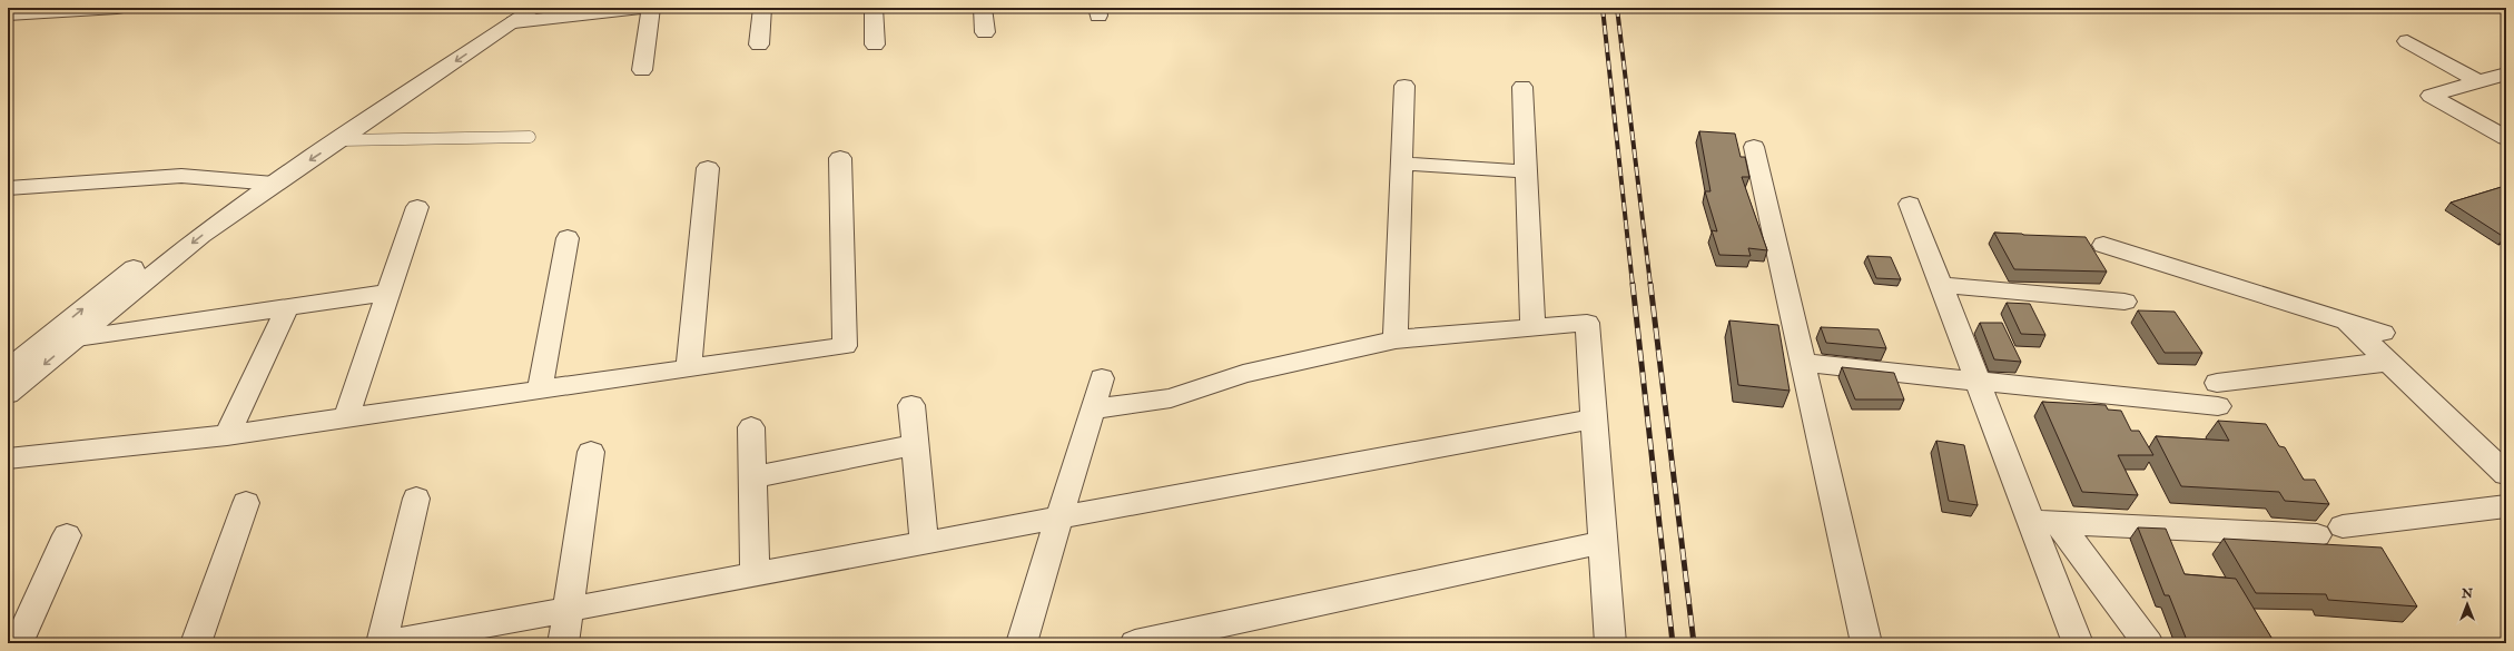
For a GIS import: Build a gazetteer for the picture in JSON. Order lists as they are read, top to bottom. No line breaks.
{"north":"top"}
